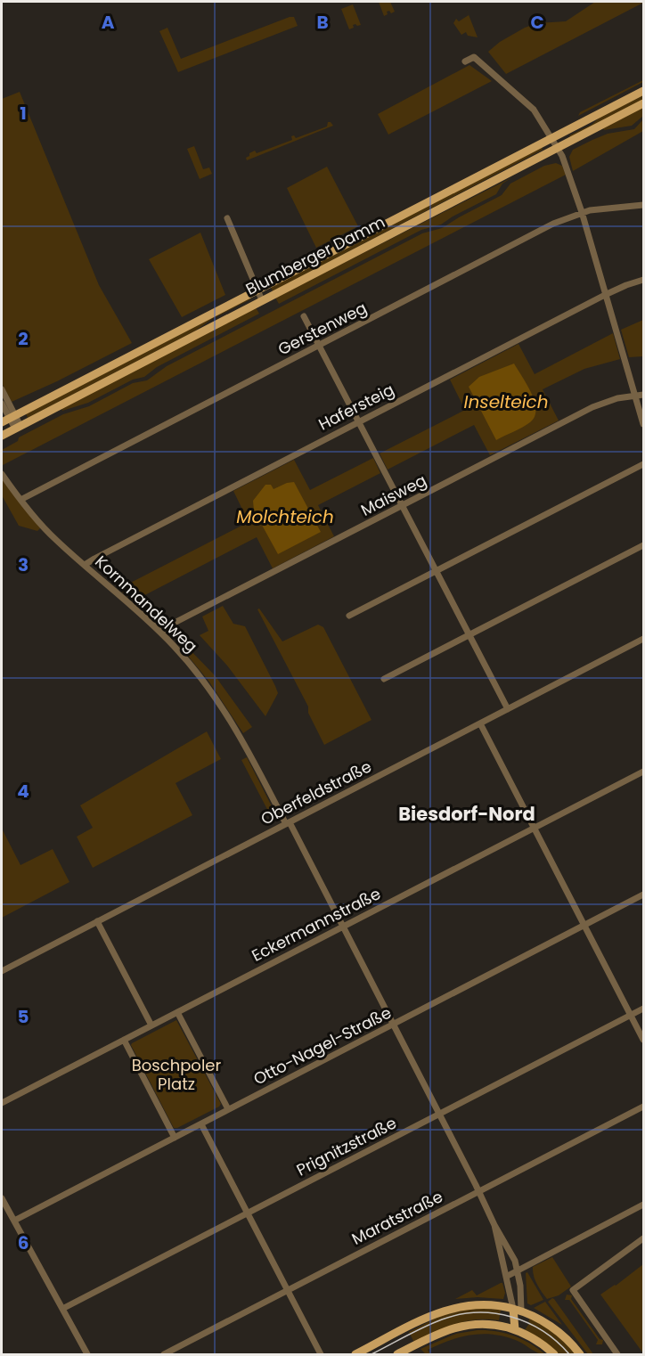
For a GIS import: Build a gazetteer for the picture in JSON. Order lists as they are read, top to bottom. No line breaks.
{"streets":{"main road":["Blumberger Damm"],"street":["Gerstenweg","Hafersteig","Maisweg","Kornmandelweg","Oberfeldstraße","Eckermannstraße","Otto-Nagel-Straße","Prignitzstraße","Maratstraße"]},"crossings":[["Gerstenweg","Kornmandelweg"],["Hafersteig","Kornmandelweg"],["Maisweg","Kornmandelweg"],["Kornmandelweg","Oberfeldstraße"],["Kornmandelweg","Eckermannstraße"],["Kornmandelweg","Otto-Nagel-Straße"],["Kornmandelweg","Prignitzstraße"],["Kornmandelweg","Maratstraße"]],"districts":["Biesdorf-Nord"],"water":["Inselteich","Molchteich"],"parks":["Boschpoler Platz"],"grid":{"columns":["A","B","C"],"rows":["1","2","3","4","5","6"]}}
